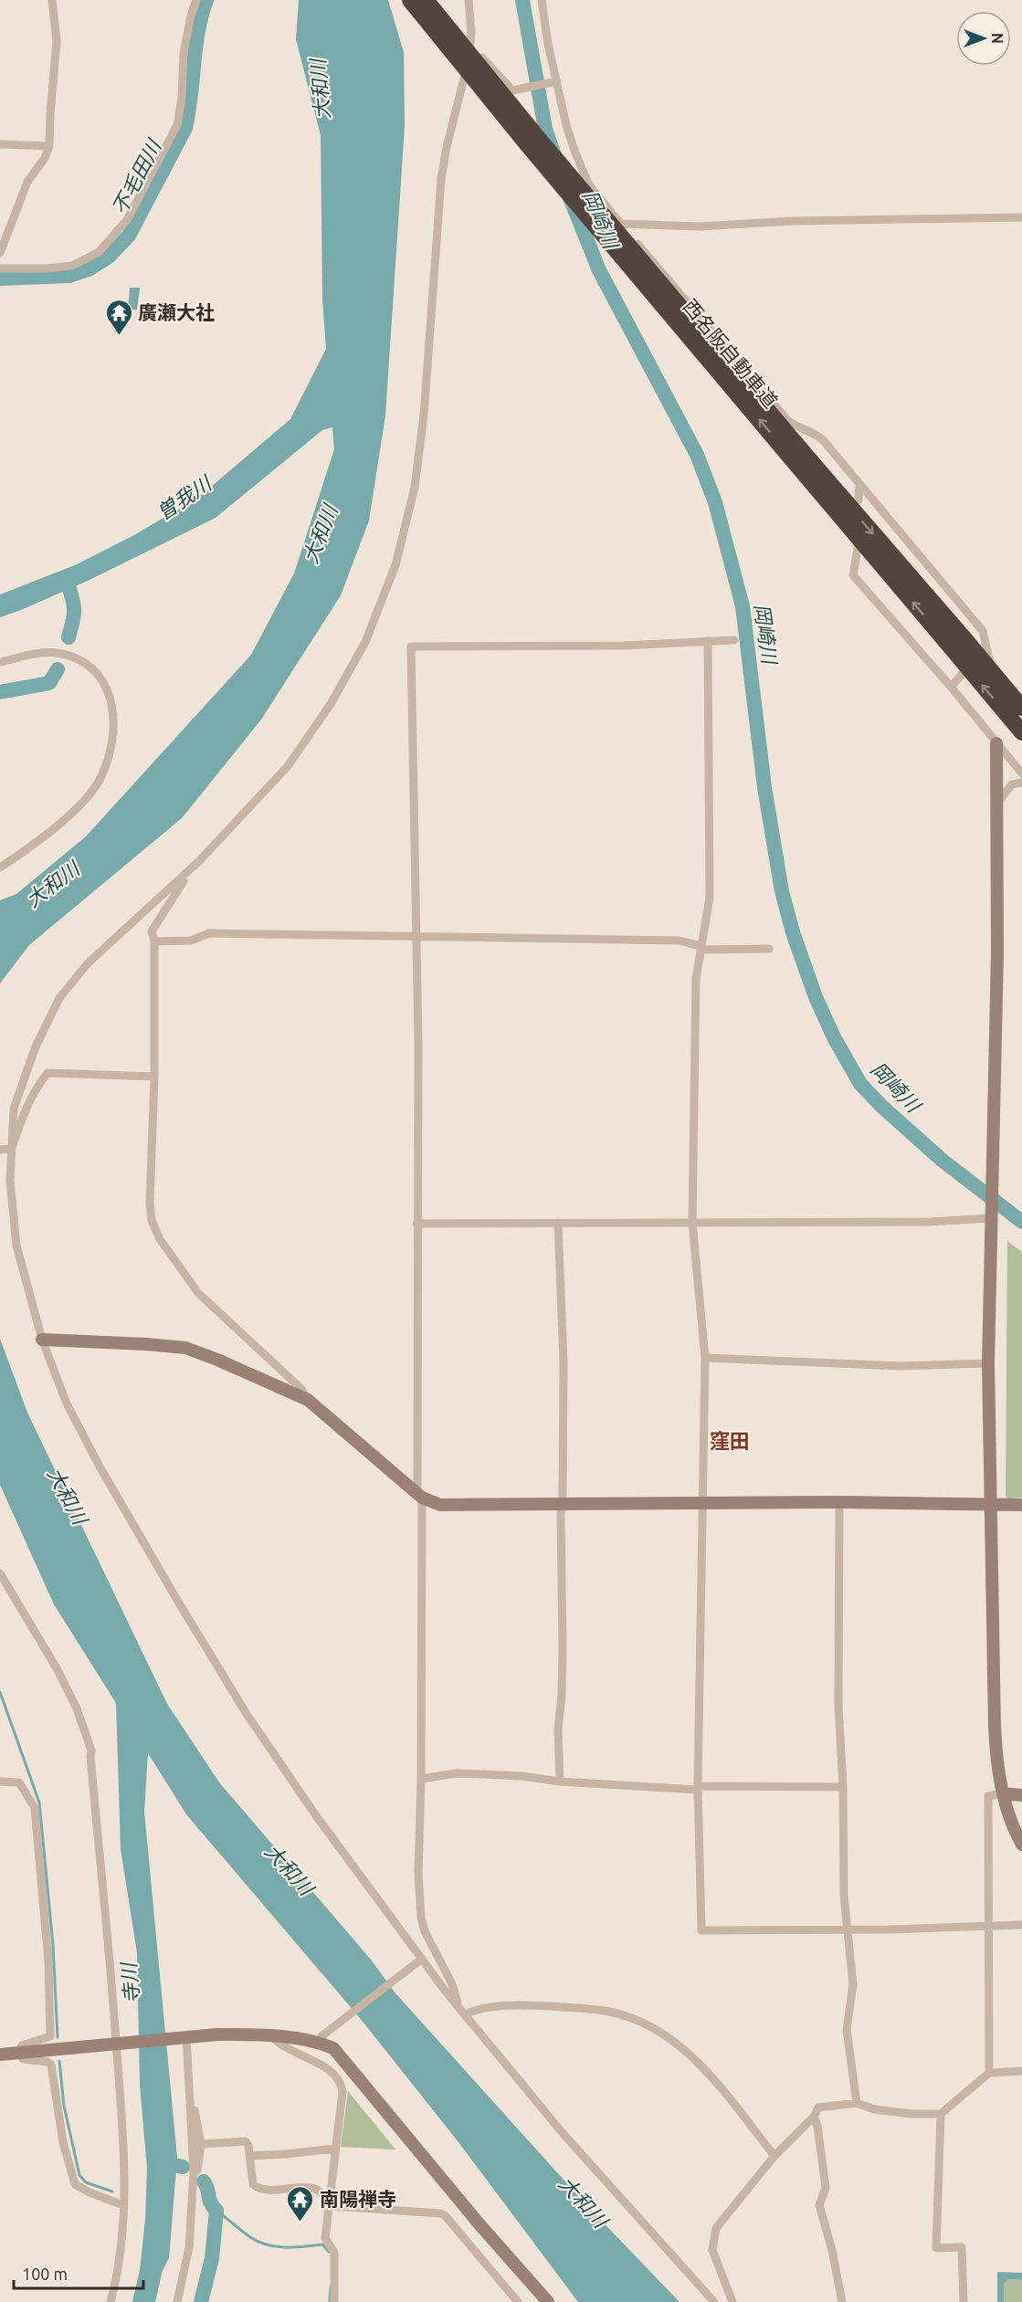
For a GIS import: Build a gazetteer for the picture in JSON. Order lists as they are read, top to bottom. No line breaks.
{"streets":{"highway":["西名阪自動車道"]},"districts":["窪田"],"water":["大和川","不毛田川","岡崎川","曽我川","寺川"],"places":{"temple":["廣瀬大社","南陽禅寺"]},"scale_bar":"100 m","north":"right"}
